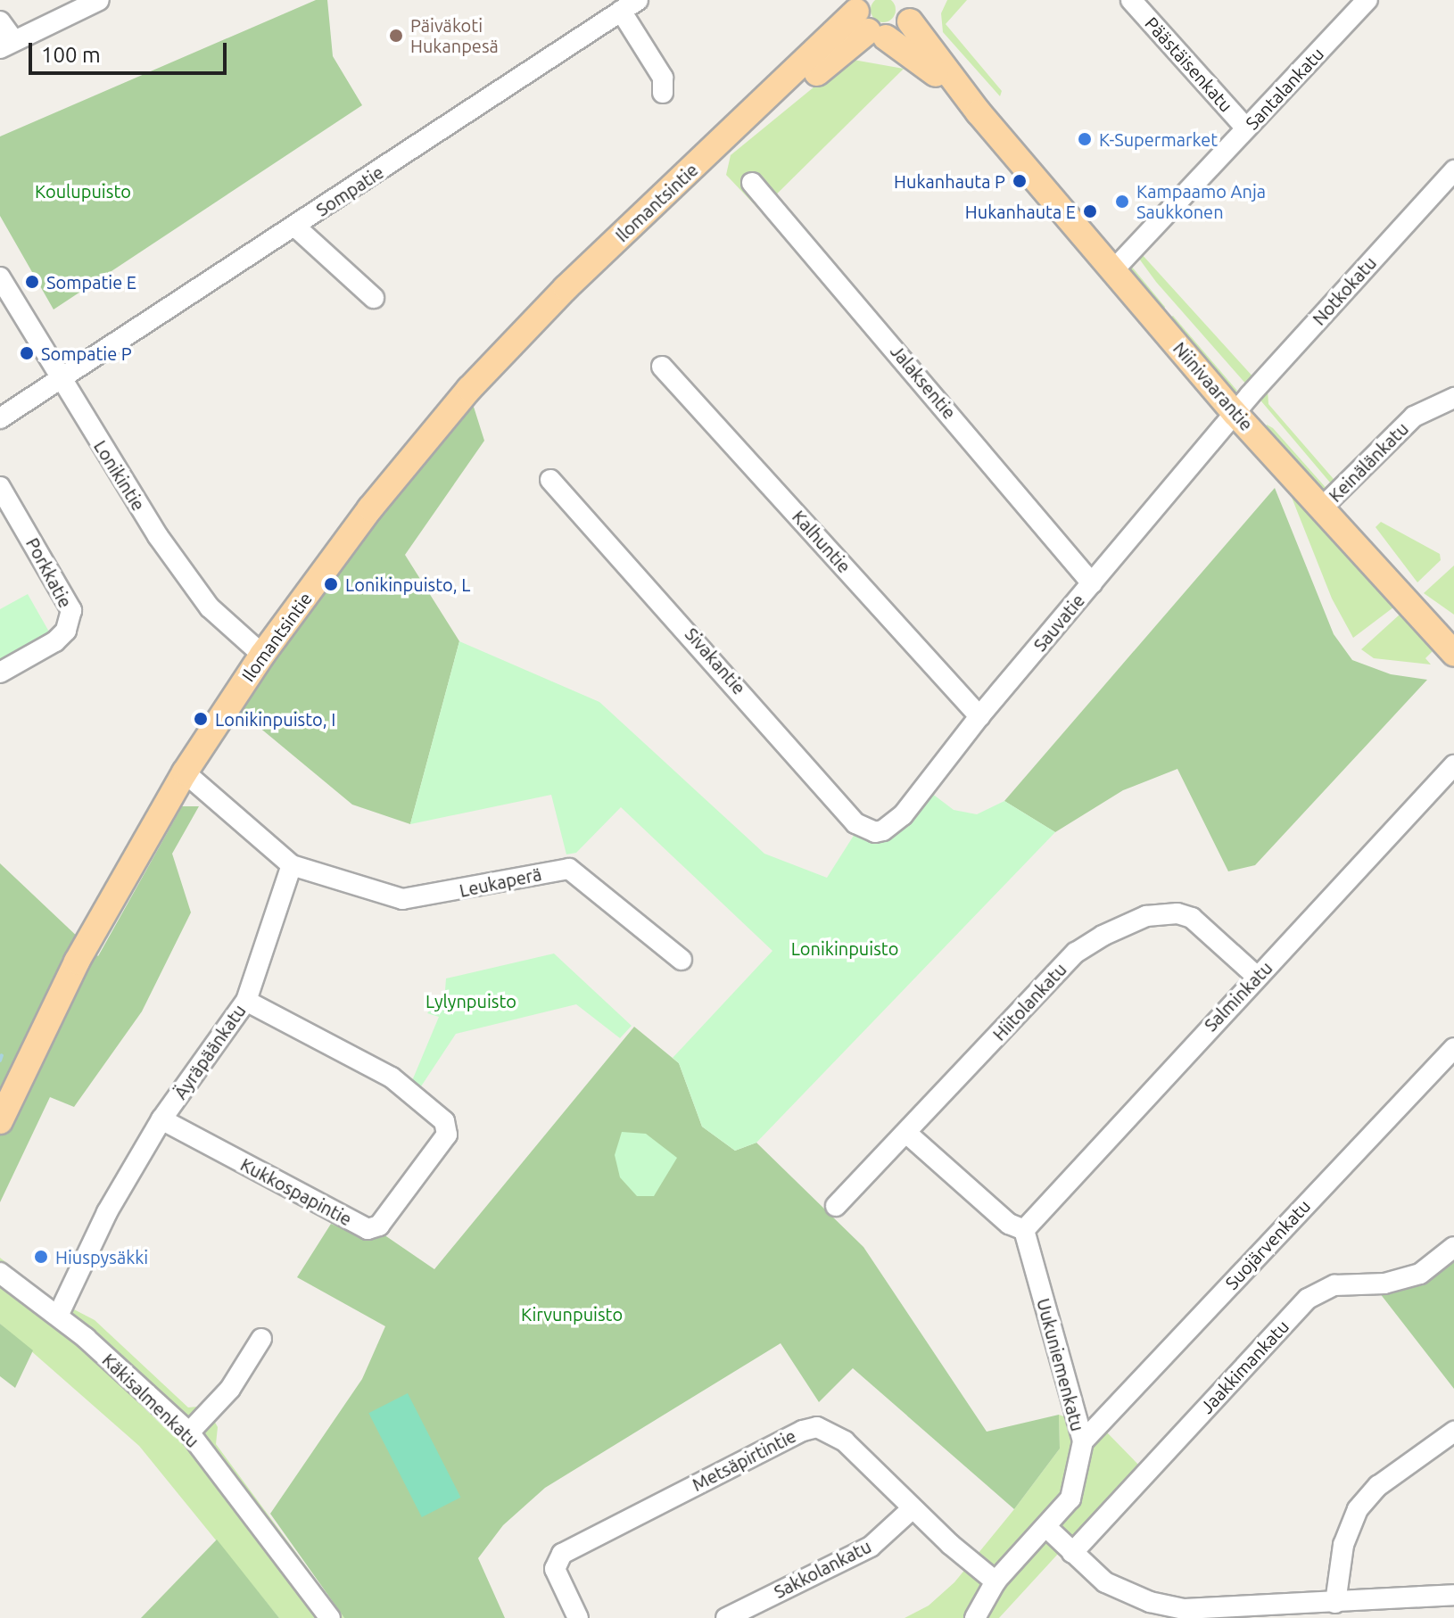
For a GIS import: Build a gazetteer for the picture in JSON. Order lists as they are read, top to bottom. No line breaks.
{"streets":{"main road":["Ilomantsintie","Niinivaarantie"],"street":["Päästäisenkatu","Santalankatu","Sompatie","Notkokatu","Jalaksentie","Keinälänkatu","Lonikintie","Kalhuntie","Porkkatie","Sauvatie","Sivakantie","Leukaperä","Salminkatu","Hiitolankatu","Äyräpäänkatu","Kukkospapintie","Suojärvenkatu","Uukuniemenkatu","Jaakkimankatu","Käkisalmenkatu","Metsäpirtintie","Sakkolankatu"]},"crossings":[["Päästäisenkatu","Santalankatu"],["Santalankatu","Niinivaarantie"],["Sompatie","Lonikintie"],["Ilomantsintie","Niinivaarantie"],["Ilomantsintie","Lonikintie"],["Notkokatu","Niinivaarantie"],["Notkokatu","Sauvatie"],["Jalaksentie","Sauvatie"],["Niinivaarantie","Keinälänkatu"],["Niinivaarantie","Sauvatie"],["Kalhuntie","Sauvatie"],["Sauvatie","Sivakantie"],["Leukaperä","Äyräpäänkatu"],["Salminkatu","Hiitolankatu"],["Salminkatu","Uukuniemenkatu"],["Äyräpäänkatu","Kukkospapintie"],["Äyräpäänkatu","Käkisalmenkatu"],["Suojärvenkatu","Uukuniemenkatu"],["Uukuniemenkatu","Metsäpirtintie"],["Metsäpirtintie","Sakkolankatu"]],"parks":["Koulupuisto","Lonikinpuisto","Lylynpuisto","Kirvunpuisto"],"places":["Päiväkoti Hukanpesä","K-Supermarket","Hukanhauta P","Kampaamo Anja Saukkonen","Hukanhauta E","Sompatie E","Sompatie P","Lonikinpuisto, L","Lonikinpuisto, I","Hiuspysäkki"],"scale_bar":"100 m"}
